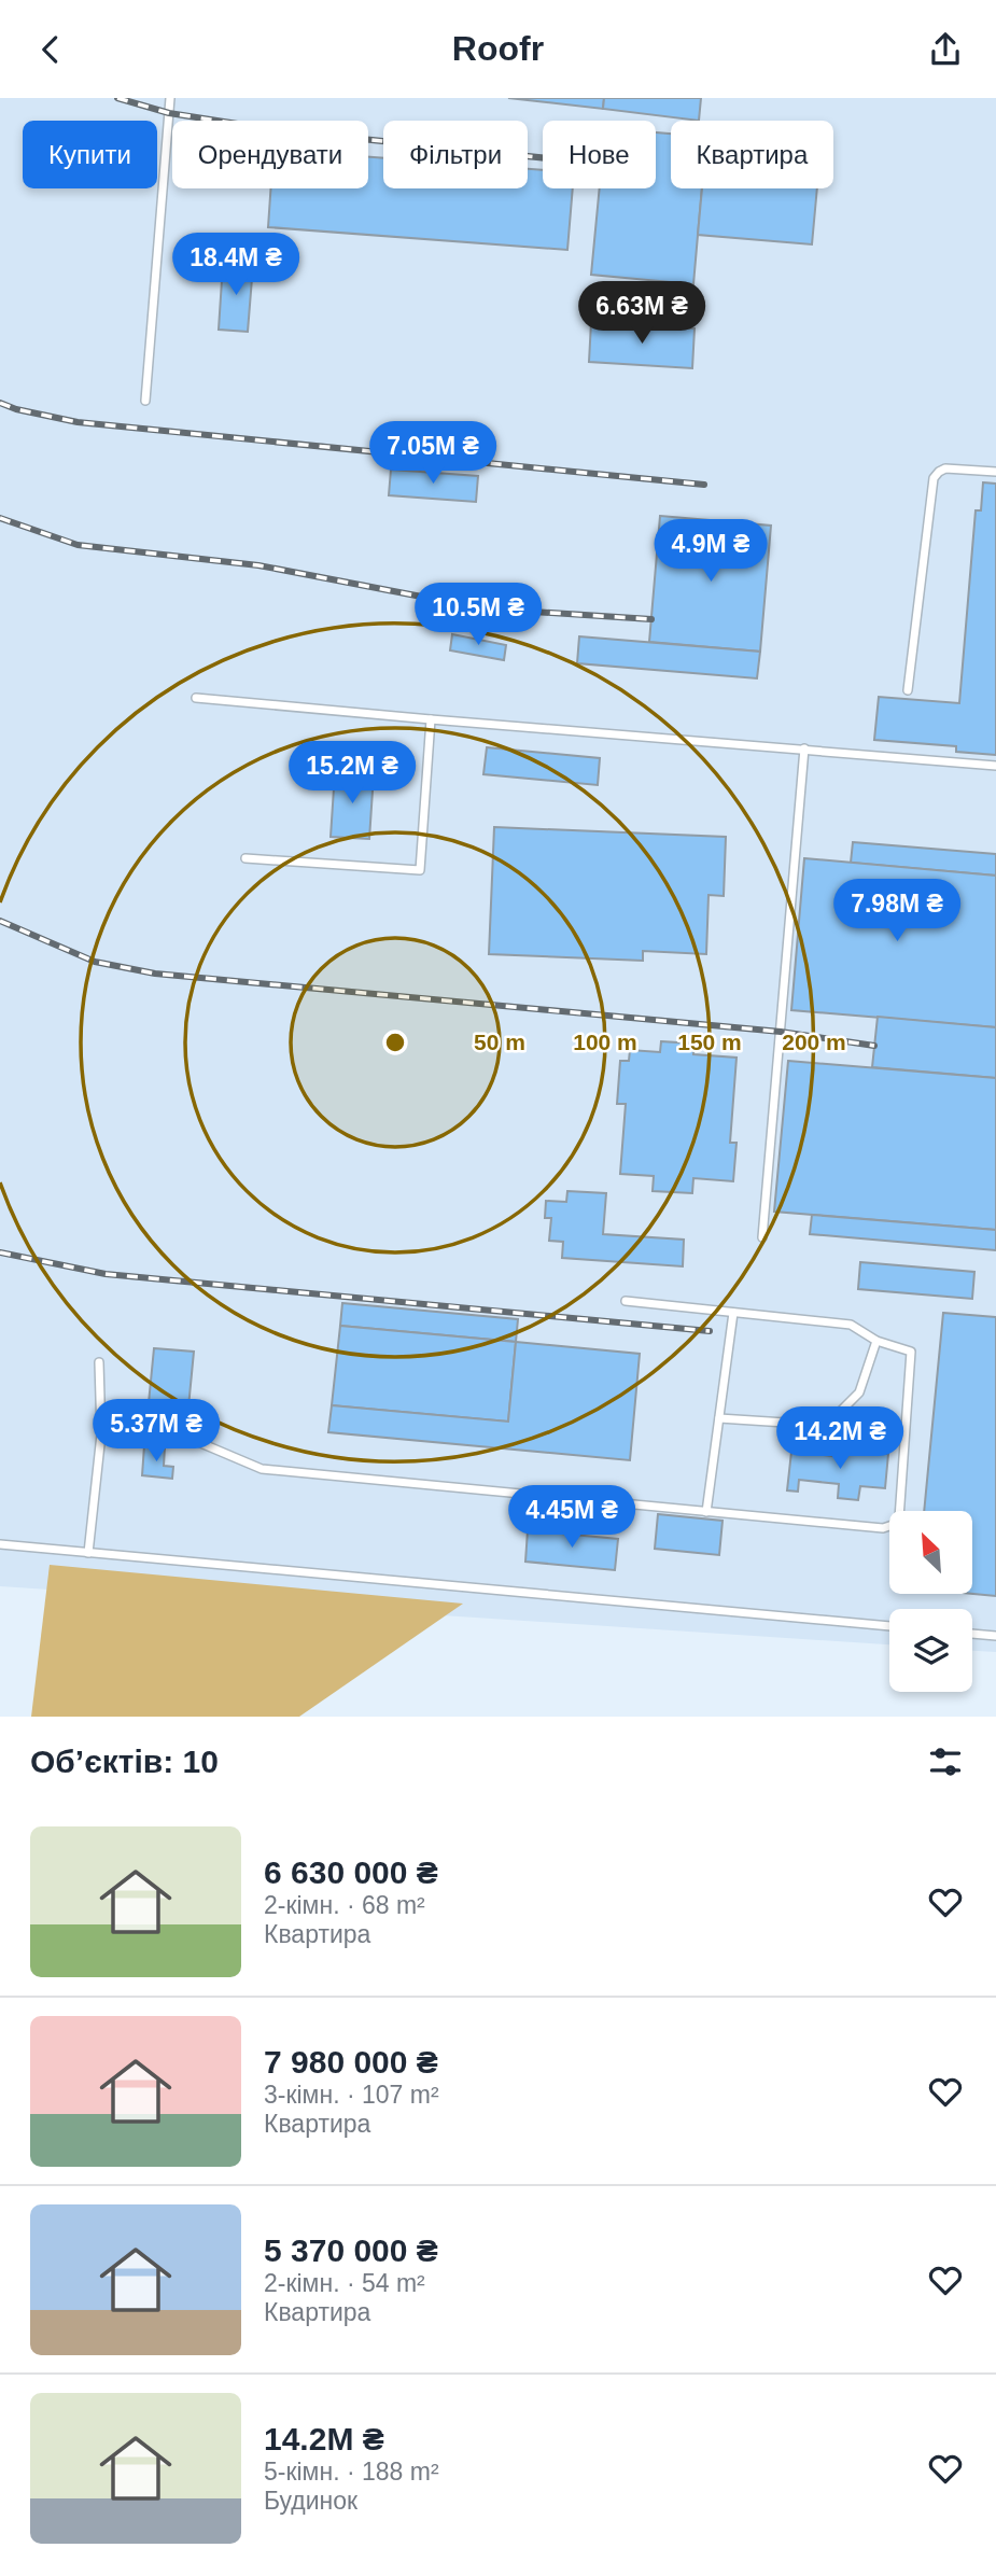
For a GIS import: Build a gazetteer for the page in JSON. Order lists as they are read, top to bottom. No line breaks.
{"north":"top left","page":{"header":"Roofr","chip":["Купити","Орендувати","Фільтри","Нове","Квартира"],"price":["18.4M ₴","6.63M ₴","7.05M ₴","4.9M ₴","10.5M ₴","15.2M ₴","7.98M ₴","5.37M ₴","14.2M ₴","4.45M ₴"],"heading":"Об’єктів: 10","list":[{"name":"6 630 000 ₴","note":"2-кімн. · 68 m² · Квартира"},{"name":"7 980 000 ₴","note":"3-кімн. · 107 m² · Квартира"},{"name":"5 370 000 ₴","note":"2-кімн. · 54 m² · Квартира"},{"name":"14.2M ₴","note":"5-кімн. · 188 m² · Будинок"}]},"rings":["50 m","100 m","150 m","200 m"]}
